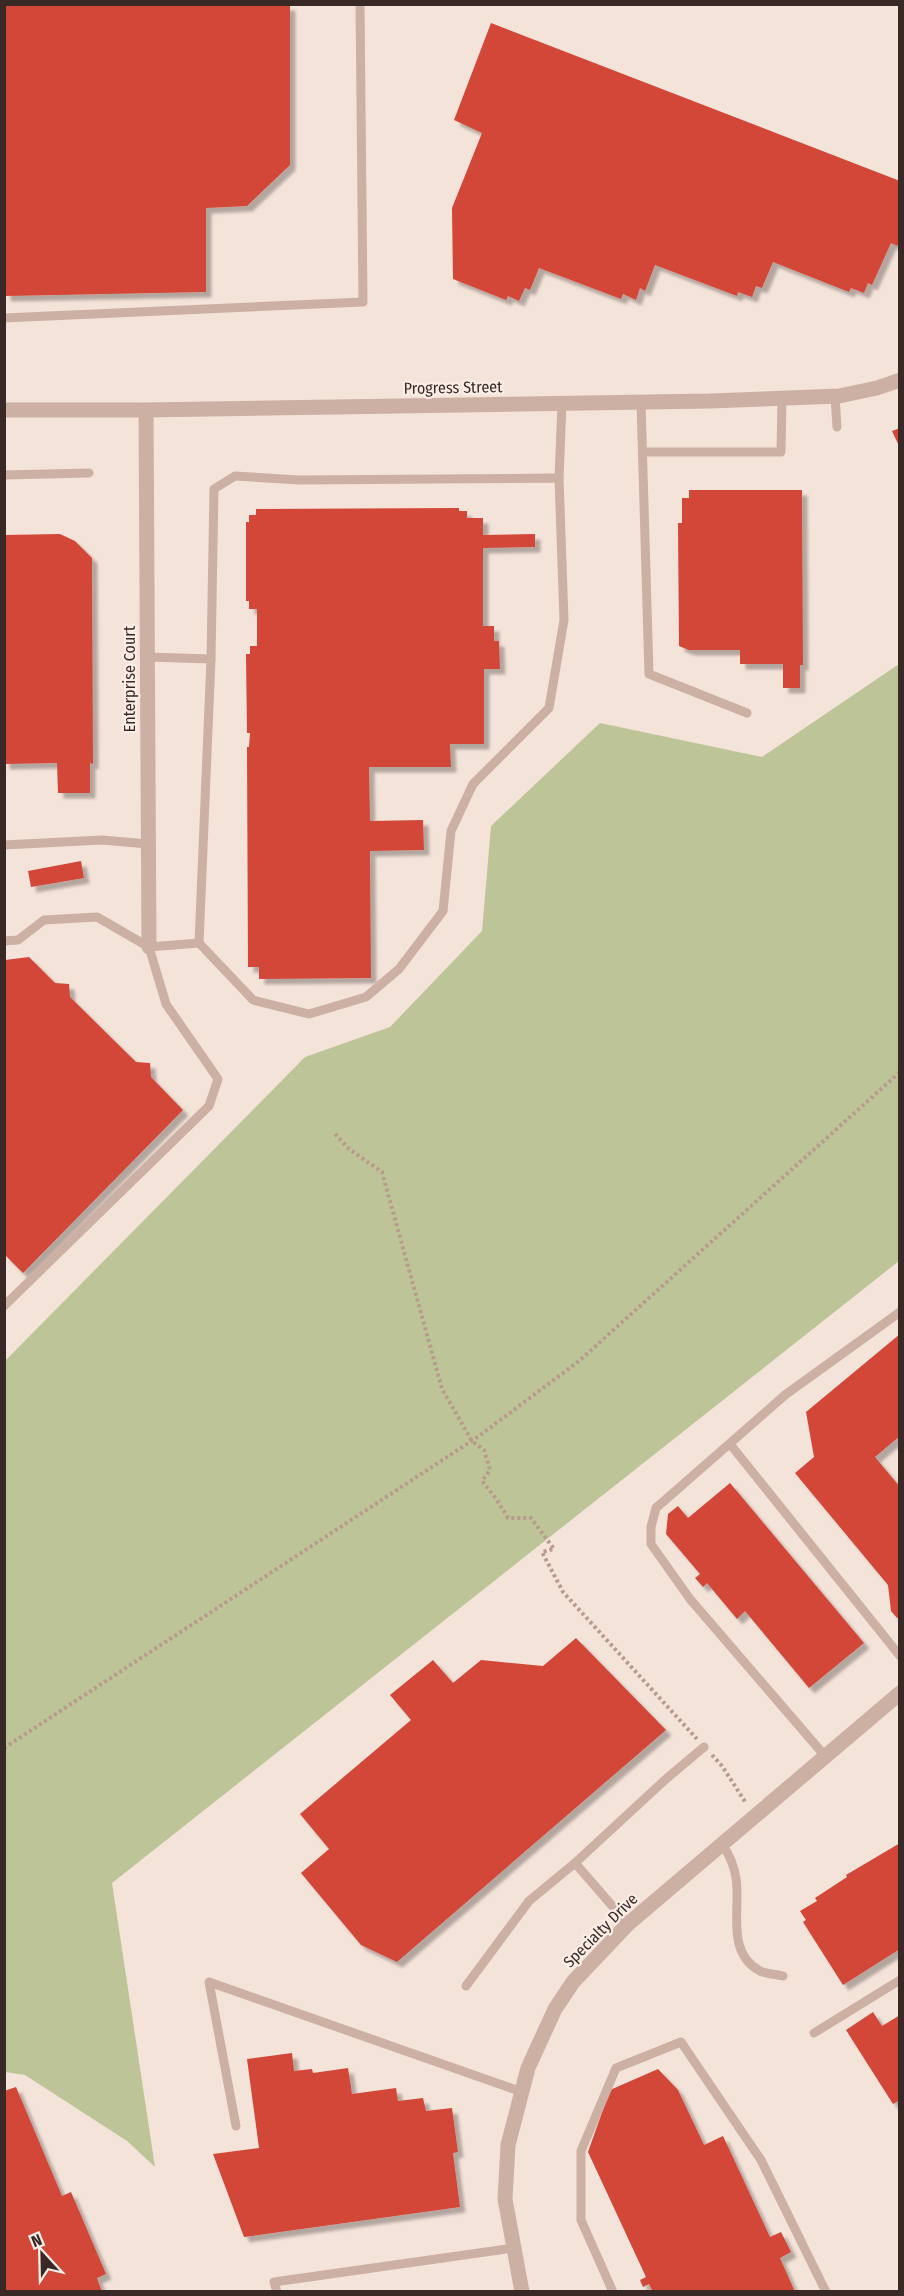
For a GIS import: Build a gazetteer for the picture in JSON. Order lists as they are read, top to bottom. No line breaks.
{"streets":{"street":["Progress Street","Enterprise Court","Specialty Drive"]},"crossings":[["Progress Street","Enterprise Court"]],"north":"top"}
